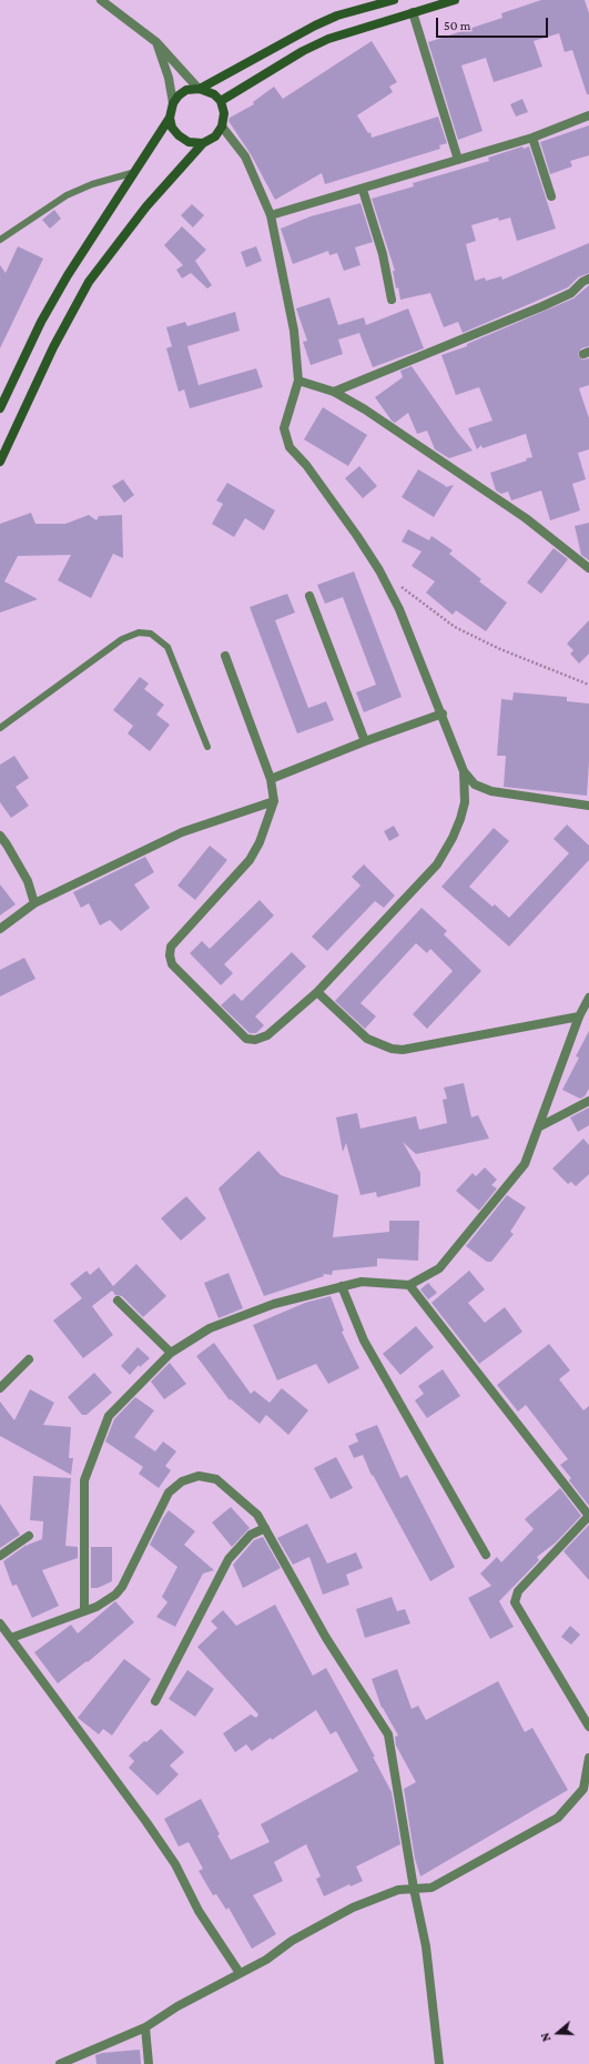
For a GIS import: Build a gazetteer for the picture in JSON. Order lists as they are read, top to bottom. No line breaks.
{"scale_bar":"50 m","north":"left"}
